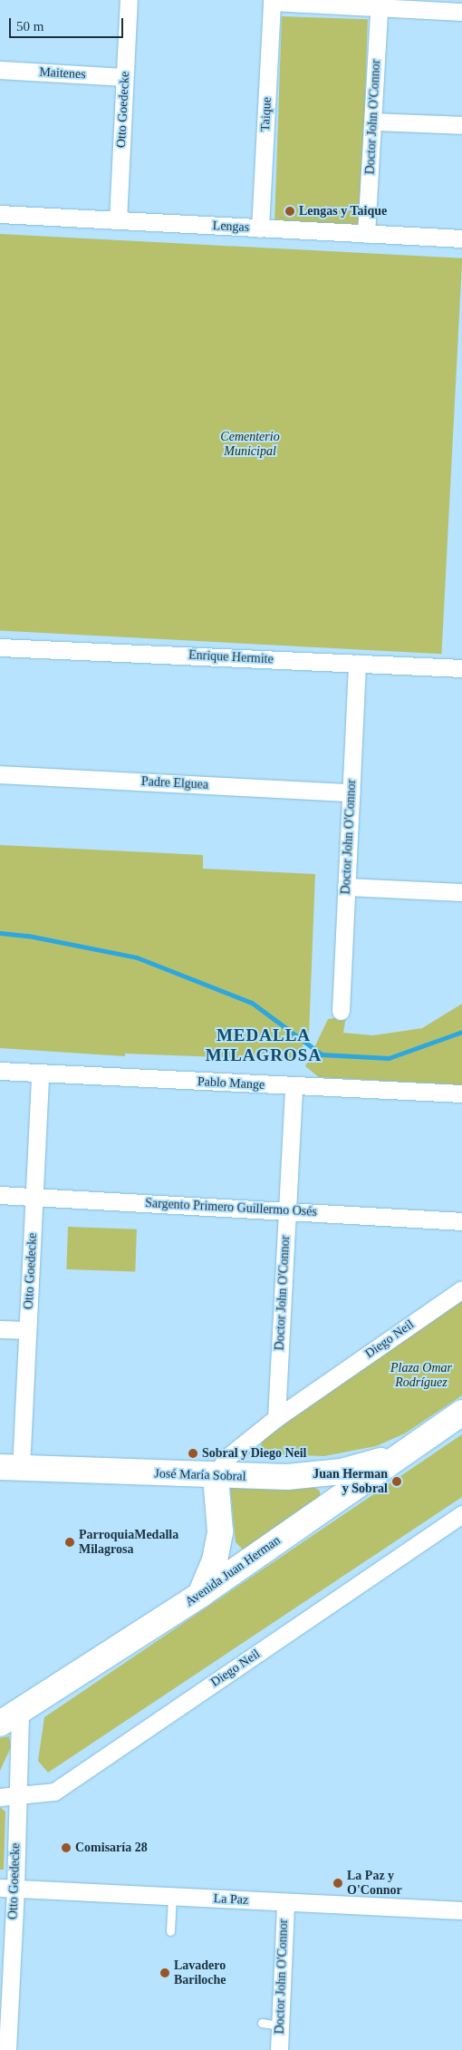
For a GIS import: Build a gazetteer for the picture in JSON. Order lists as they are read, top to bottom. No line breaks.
{"streets":{"main road":["José María Sobral","Avenida Juan Herman"],"street":["Maitenes","Otto Goedecke","Taique","Doctor John O'Connor","Lengas","Enrique Hermite","Padre Elguea","Pablo Mange","Sargento Primero Guillermo Osés","Diego Neil","La Paz"]},"crossings":[["Maitenes","Otto Goedecke"],["Otto Goedecke","Lengas"],["Otto Goedecke","Pablo Mange"],["Otto Goedecke","Sargento Primero Guillermo Osés"],["Otto Goedecke","Diego Neil"],["Otto Goedecke","José María Sobral"],["Otto Goedecke","Avenida Juan Herman"],["Otto Goedecke","La Paz"],["Taique","Lengas"],["Doctor John O'Connor","Lengas"],["Doctor John O'Connor","Enrique Hermite"],["Doctor John O'Connor","Padre Elguea"],["Doctor John O'Connor","Pablo Mange"],["Doctor John O'Connor","Sargento Primero Guillermo Osés"],["Doctor John O'Connor","Diego Neil"],["Doctor John O'Connor","La Paz"],["Diego Neil","José María Sobral"],["José María Sobral","Avenida Juan Herman"]],"districts":["MEDALLA MILAGROSA"],"parks":["Cementerio Municipal","Plaza Omar Rodríguez"],"places":["Lengas y Taique","Sobral y Diego Neil","Juan Herman y Sobral","ParroquiaMedalla Milagrosa","Comisaría 28","La Paz y O'Connor","Lavadero Bariloche"],"scale_bar":"50 m"}
